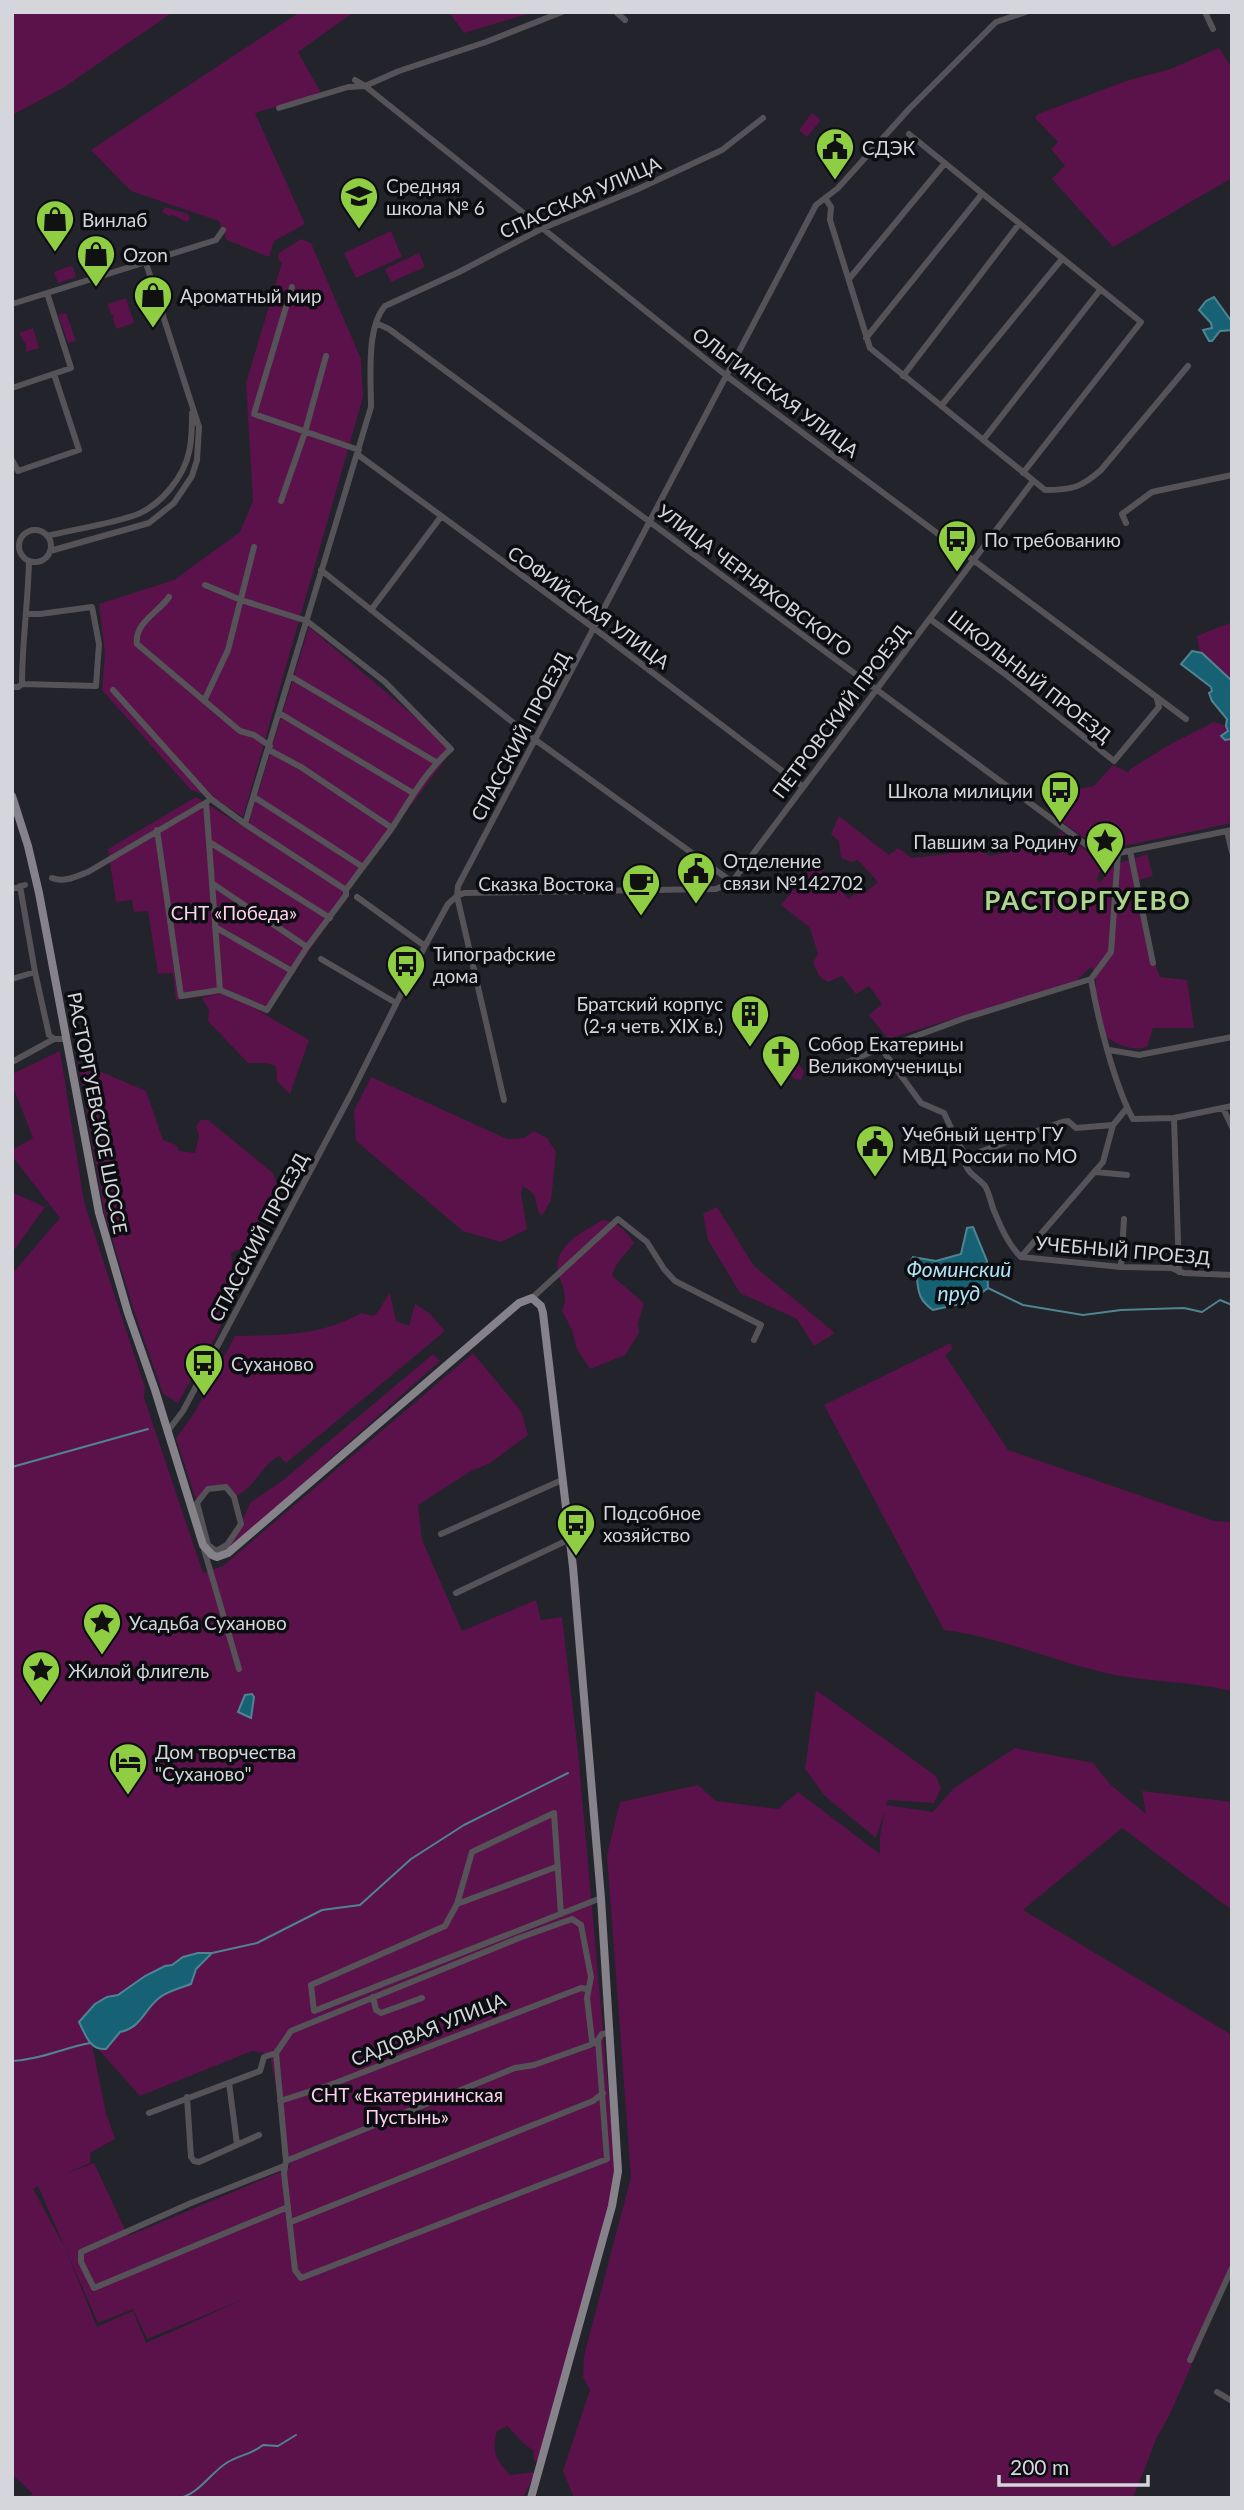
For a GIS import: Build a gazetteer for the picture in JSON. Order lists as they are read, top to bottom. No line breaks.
{"streets":{"main road":["РАСТОРГУЕВСКОЕ ШОССЕ"],"street":["СПАССКАЯ УЛИЦА","ОЛЬГИНСКАЯ УЛИЦА","УЛИЦА ЧЕРНЯХОВСКОГО","СОФИЙСКАЯ УЛИЦА","ШКОЛЬНЫЙ ПРОЕЗД","ПЕТРОВСКИЙ ПРОЕЗД","СПАССКИЙ ПРОЕЗД","УЧЕБНЫЙ ПРОЕЗД","САДОВАЯ УЛИЦА"]},"crossings":[["СПАССКАЯ УЛИЦА","ОЛЬГИНСКАЯ УЛИЦА"],["СПАССКАЯ УЛИЦА","УЛИЦА ЧЕРНЯХОВСКОГО"],["ОЛЬГИНСКАЯ УЛИЦА","ШКОЛЬНЫЙ ПРОЕЗД"],["ОЛЬГИНСКАЯ УЛИЦА","ПЕТРОВСКИЙ ПРОЕЗД"],["ОЛЬГИНСКАЯ УЛИЦА","СПАССКИЙ ПРОЕЗД"],["УЛИЦА ЧЕРНЯХОВСКОГО","ПЕТРОВСКИЙ ПРОЕЗД"],["УЛИЦА ЧЕРНЯХОВСКОГО","СПАССКИЙ ПРОЕЗД"],["СОФИЙСКАЯ УЛИЦА","ПЕТРОВСКИЙ ПРОЕЗД"],["СОФИЙСКАЯ УЛИЦА","СПАССКИЙ ПРОЕЗД"],["ШКОЛЬНЫЙ ПРОЕЗД","ПЕТРОВСКИЙ ПРОЕЗД"],["СПАССКИЙ ПРОЕЗД","РАСТОРГУЕВСКОЕ ШОССЕ"]],"districts":["РАСТОРГУЕВО"],"water":["Фоминский пруд"],"parks":["СНТ «Победа»","СНТ «Екатерининская Пустынь»"],"places":{"public building":["СДЭК","Отделение связи №142702","Учебный центр ГУ МВД России по МО"],"school or university":["Средняя школа № 6"],"shop":["Винлаб","Ozon","Ароматный мир"],"bus stop":["По требованию","Школа милиции","Типографские дома","Суханово","Подсобное хозяйство"],"place":["Павшим за Родину","Усадьба Суханово","Жилой флигель"],"cafe":["Сказка Востока"],"building":["Братский корпус (2-я четв. XIX в.)"],"church":["Собор Екатерины Великомученицы"],"hotel":["Дом творчества \"Суханово\""]},"scale_bar":"200 m"}
